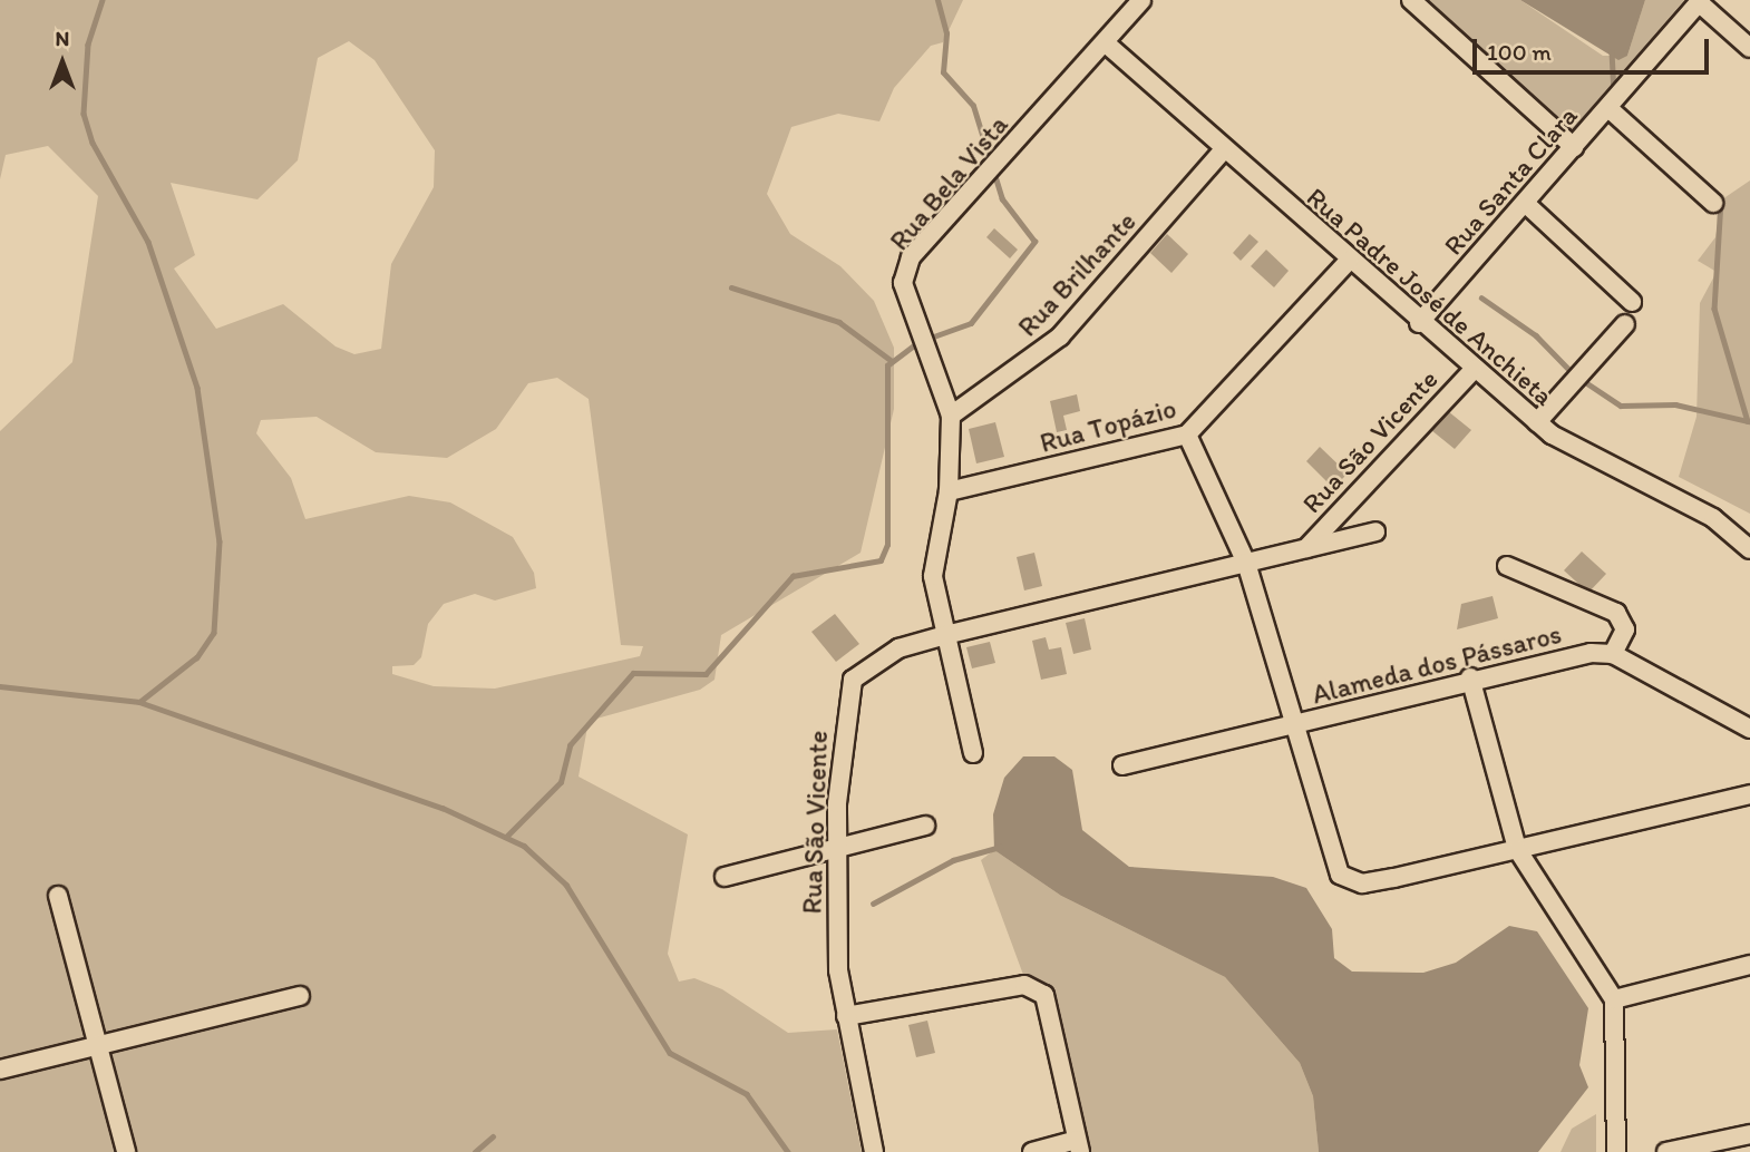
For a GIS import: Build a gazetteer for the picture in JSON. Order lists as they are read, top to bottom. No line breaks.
{"streets":{"street":["Rua Santa Clara","Rua Bela Vista","Rua Brilhante","Rua Padre José de Anchieta","Rua Topázio","Rua São Vicente","Alameda dos Pássaros"]},"crossings":[["Rua Santa Clara","Rua Padre José de Anchieta"],["Rua Bela Vista","Rua Brilhante"],["Rua Bela Vista","Rua Padre José de Anchieta"],["Rua Bela Vista","Rua Topázio"],["Rua Bela Vista","Rua São Vicente"],["Rua Brilhante","Rua Padre José de Anchieta"],["Rua Padre José de Anchieta","Rua Topázio"],["Rua Padre José de Anchieta","Rua São Vicente"]],"scale_bar":"100 m","north":"top"}
